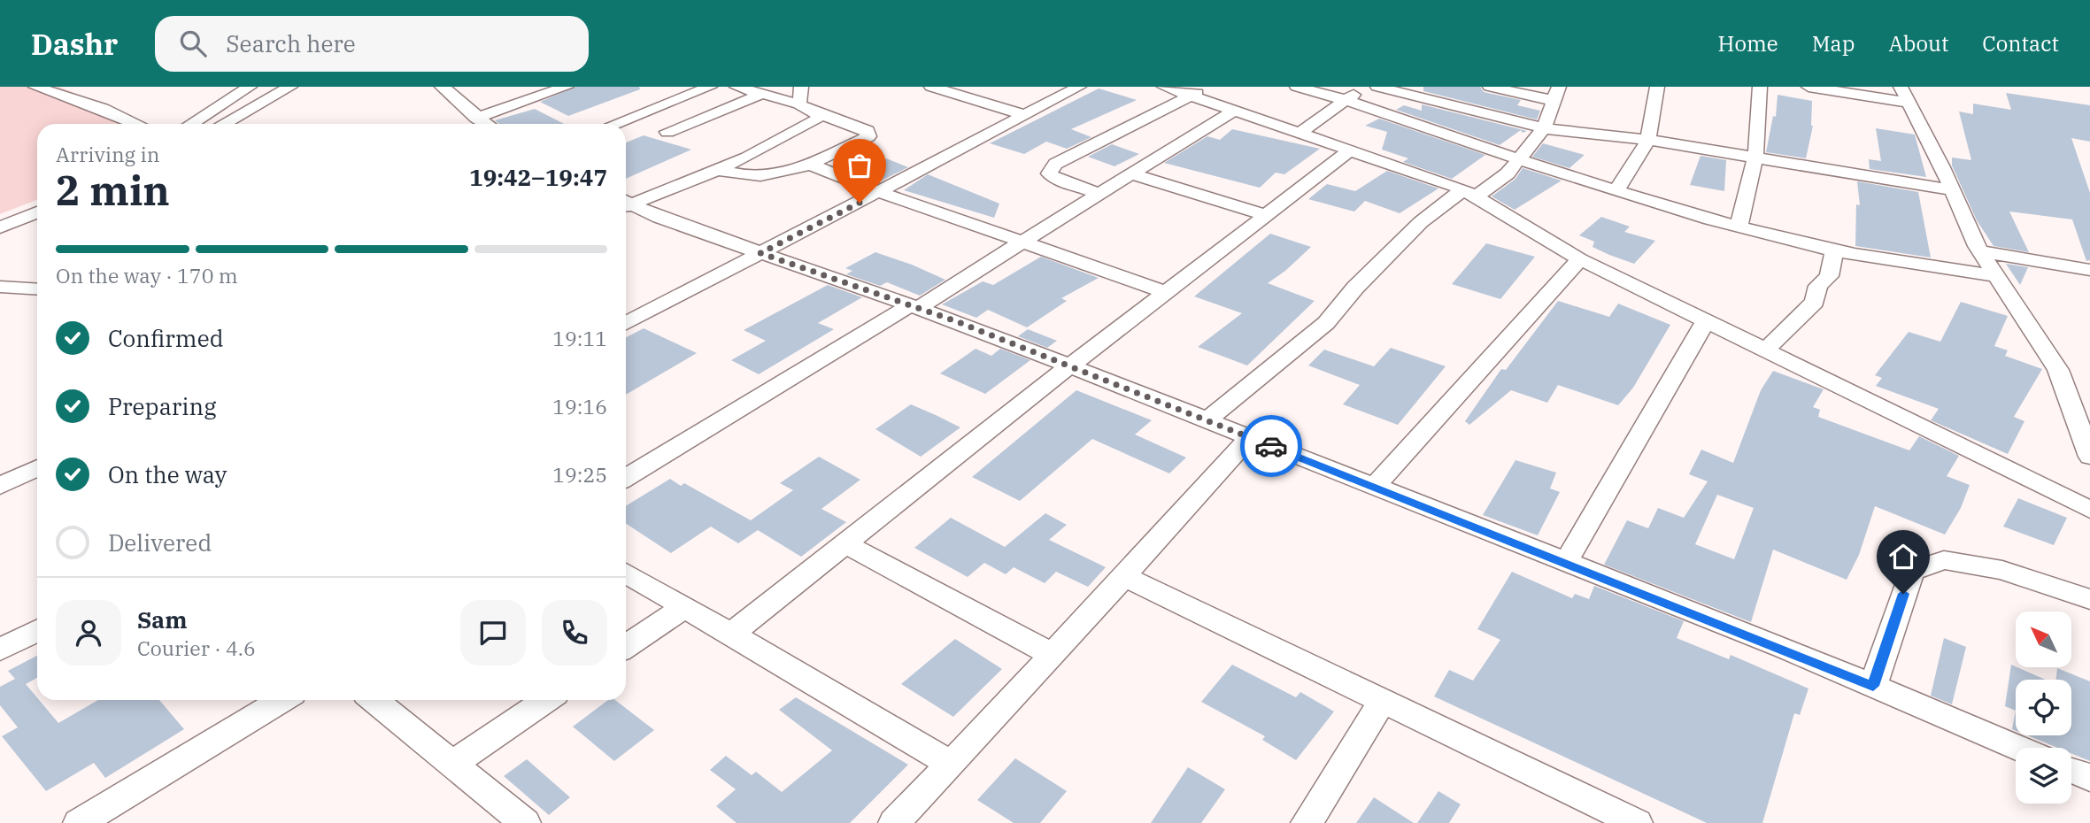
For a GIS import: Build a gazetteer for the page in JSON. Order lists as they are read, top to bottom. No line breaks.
{"north":"top left","page":{"header":"Dashr","search":"Search here","nav":["Home","Map","About","Contact"],"heading":["2 min","Arriving in","19:42–19:47"],"panel":["Sam","Courier · 4.6"],"bar":"On the way · 170 m","list":[["Confirmed","19:11"],["Preparing","19:16"],["On the way","19:25"],"Delivered"]}}
